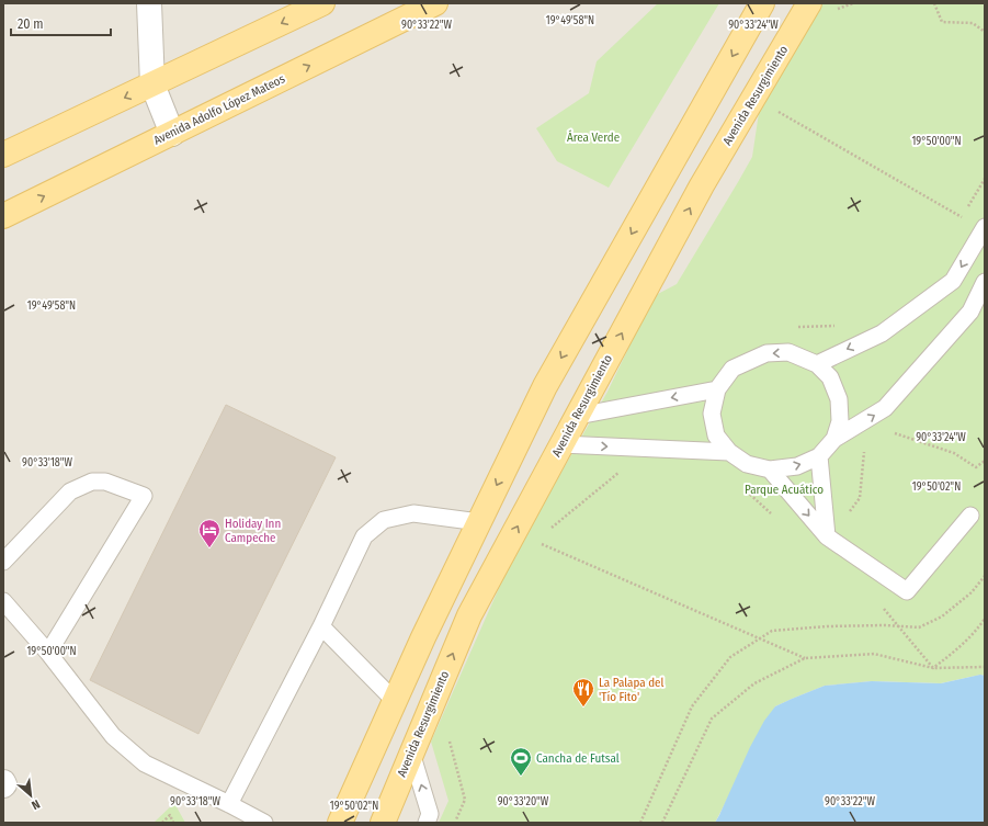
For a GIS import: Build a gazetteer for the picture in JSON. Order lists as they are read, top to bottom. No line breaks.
{"streets":{"main road":["Avenida Resurgimiento","Avenida Adolfo López Mateos"]},"parks":["Área Verde","Parque Acuático"],"places":{"hotel":["Holiday Inn Campeche"],"restaurant":["La Palapa del 'Tío Fito'"],"sports":["Cancha de Futsal"]},"scale_bar":"20 m","north":"bottom right","coordinates":["19°49'58\"N","90°33'22\"W","90°33'24\"W","19°50'00\"N","90°33'18\"W","19°50'02\"N","90°33'20\"W"]}
